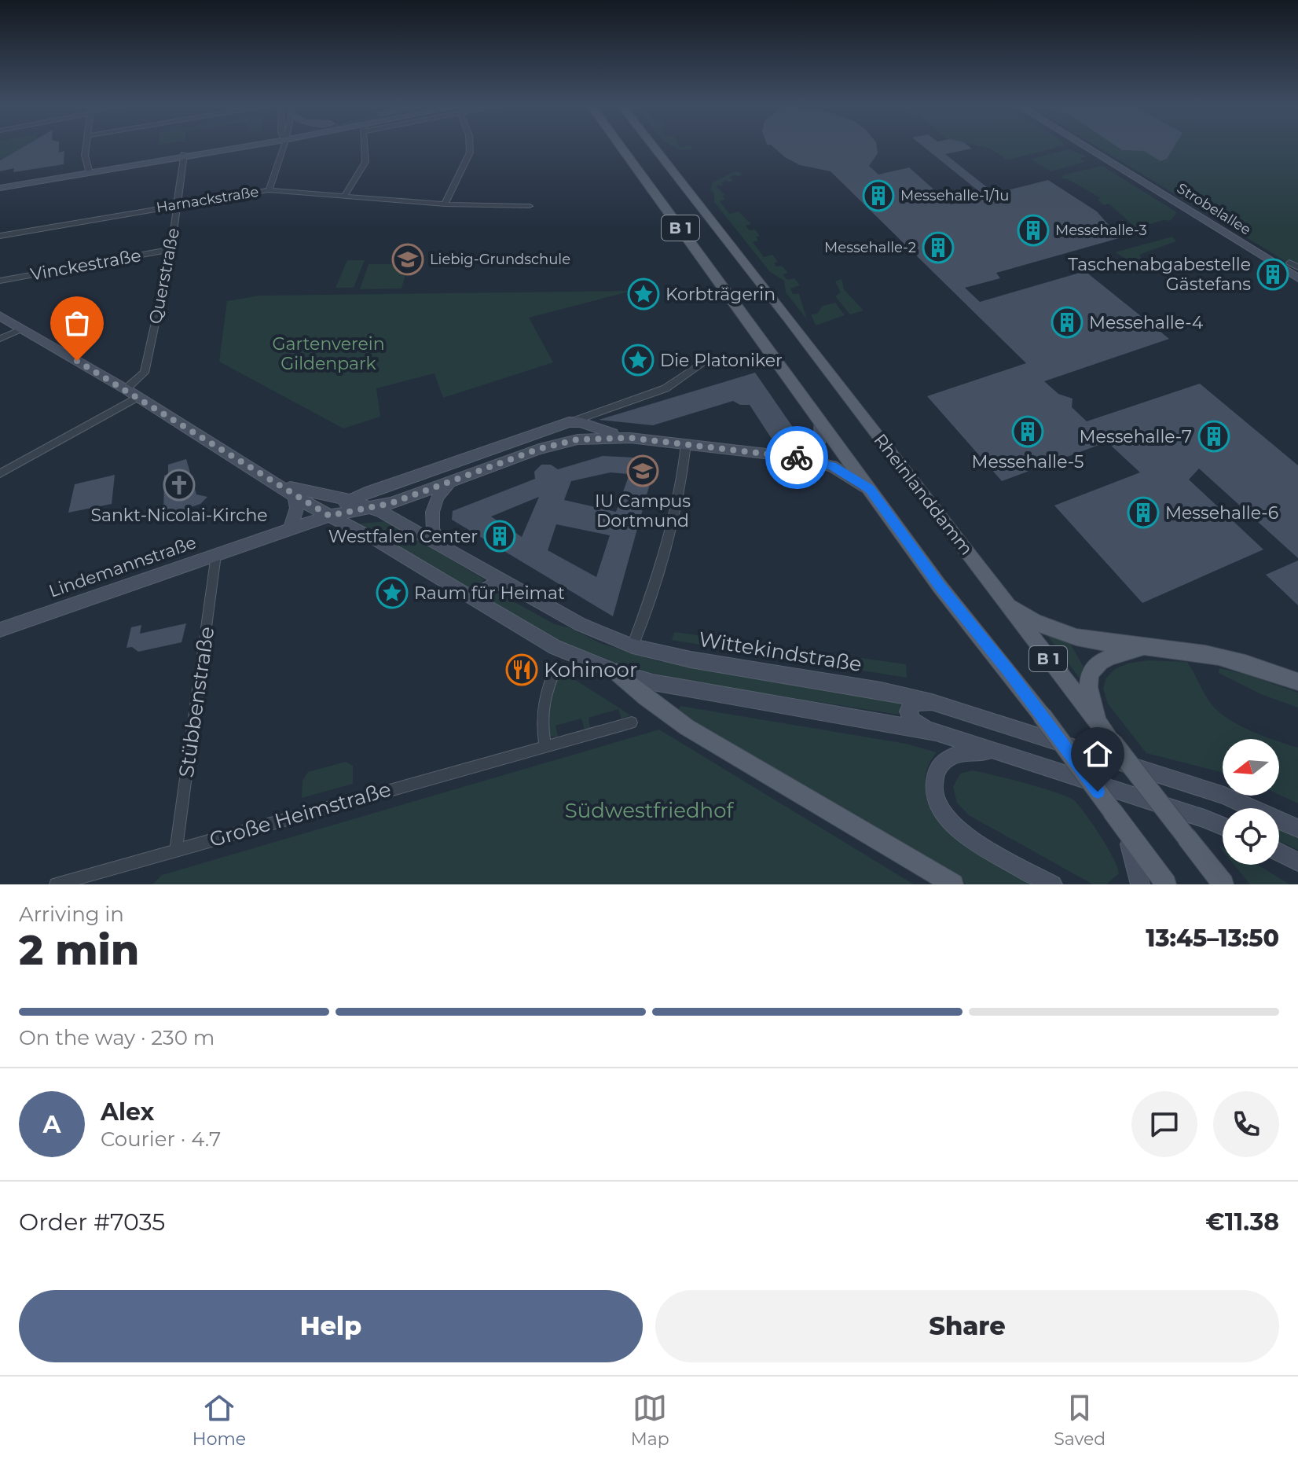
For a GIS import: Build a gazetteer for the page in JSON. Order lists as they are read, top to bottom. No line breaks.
{"streets":{"main road":["Strobelallee","B 1","Rheinlanddamm","Lindemannstraße","Wittekindstraße"],"street":["Harnackstraße","Vinckestraße","Querstraße","Stübbenstraße","Große Heimstraße"]},"crossings":[["Harnackstraße","Querstraße"],["B 1","Rheinlanddamm"],["B 1","Lindemannstraße"],["Vinckestraße","Querstraße"],["Querstraße","Wittekindstraße"],["Lindemannstraße","Wittekindstraße"],["Lindemannstraße","Stübbenstraße"],["Stübbenstraße","Große Heimstraße"]],"parks":["Gartenverein Gildenpark","Südwestfriedhof"],"places":{"building":["Messehalle-1/1u","Messehalle-3","Messehalle-2","Taschenabgabestelle Gästefans","Messehalle-4","Messehalle-5","Messehalle-7","Messehalle-6","Westfalen Center"],"school or university":["Liebig-Grundschule","IU Campus Dortmund"],"place":["Korbträgerin","Die Platoniker","Raum für Heimat"],"church":["Sankt-Nicolai-Kirche"],"restaurant":["Kohinoor"]},"north":"left","page":{"heading":["2 min","Arriving in","13:45–13:50"],"panel":["Alex","Courier · 4.7","Order #7035","€11.38"],"bar":"On the way · 230 m","round":"A","buttons":["Help","Share"],"tabs":["Home","Map","Saved"]}}
